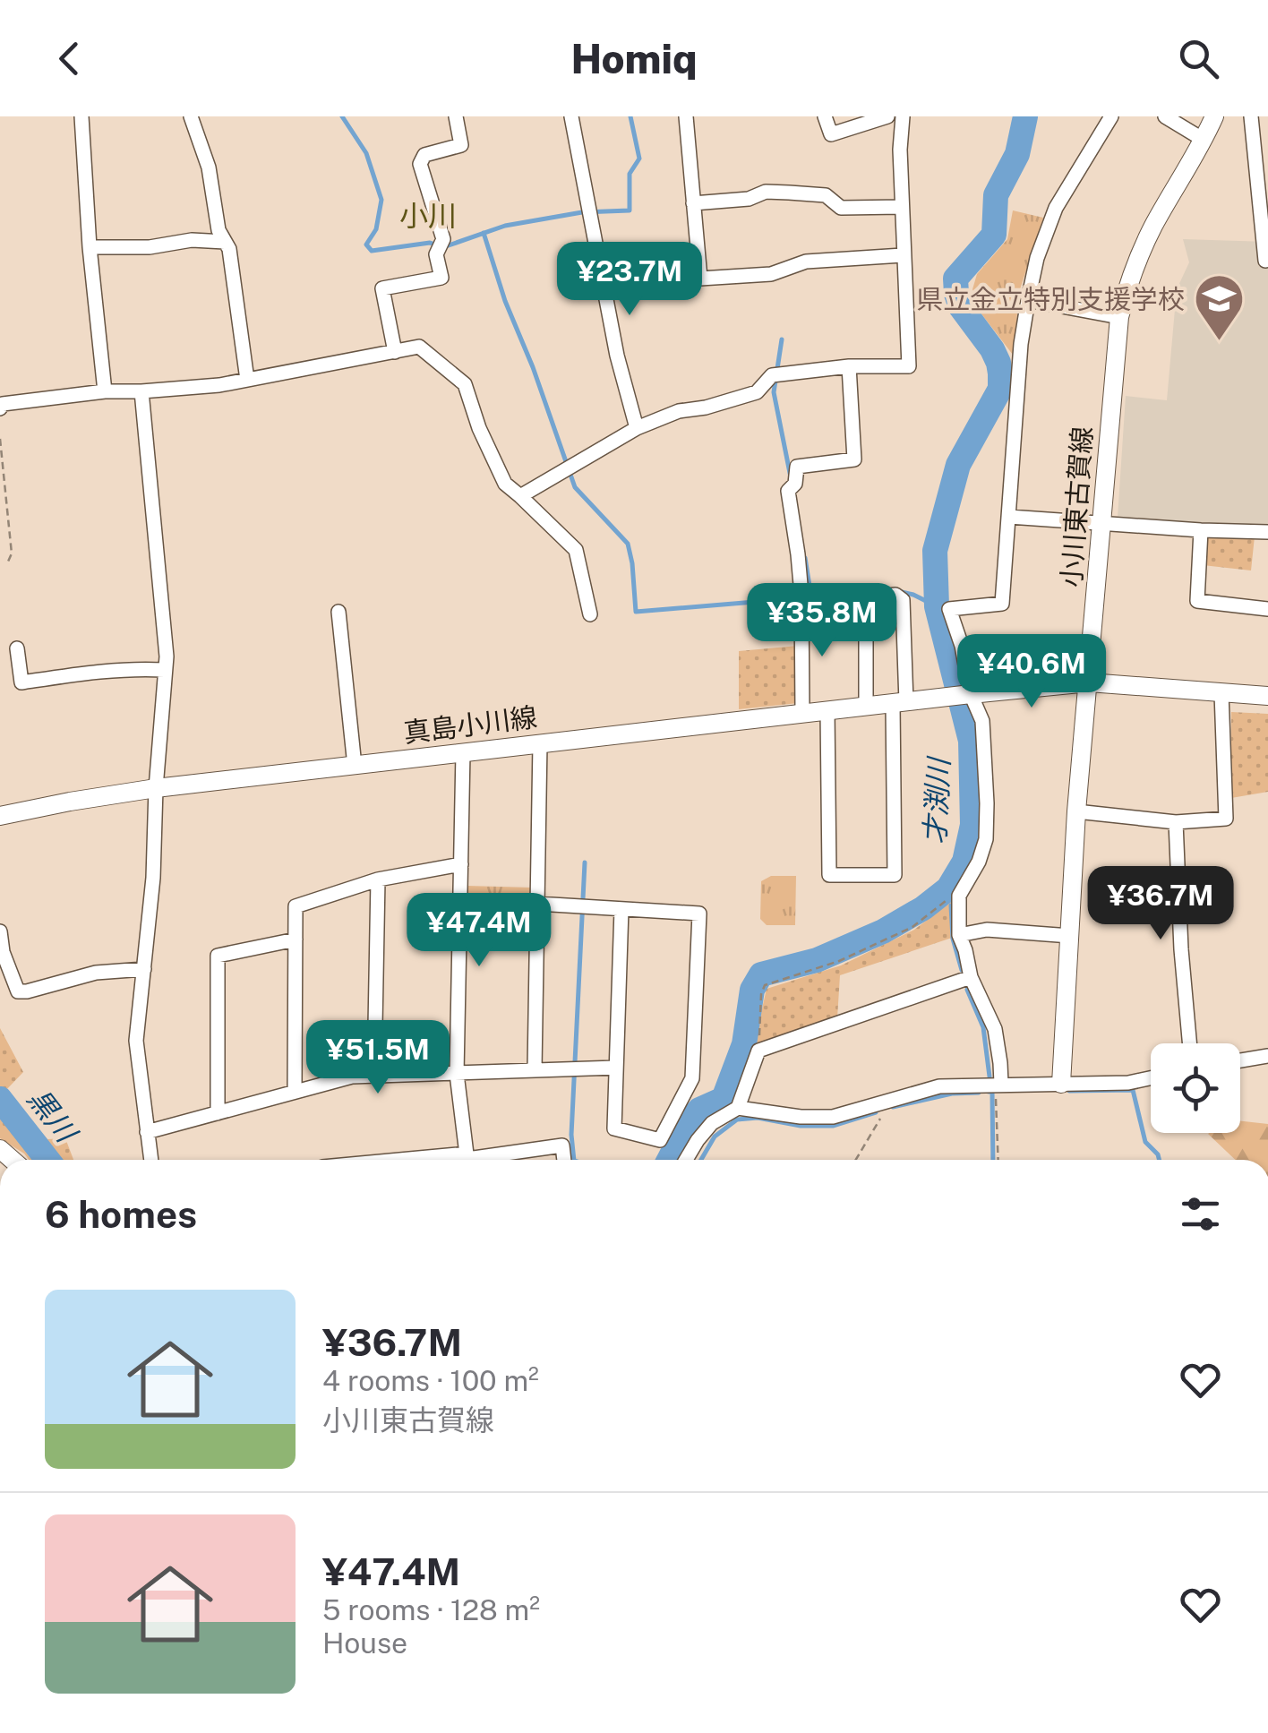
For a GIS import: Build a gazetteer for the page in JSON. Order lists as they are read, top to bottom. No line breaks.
{"streets":{"street":["小川東古賀線","真島小川線"]},"districts":["小川"],"water":["才渕川","黒川"],"places":{"school or university":["県立金立特別支援学校"]},"page":{"header":"Homiq","price":["¥23.7M","¥35.8M","¥40.6M","¥36.7M","¥47.4M","¥51.5M"],"heading":"6 homes","list":[{"name":"¥36.7M","note":"4 rooms · 100 m² · 小川東古賀線"},{"name":"¥47.4M","note":"5 rooms · 128 m² · House"}]}}
